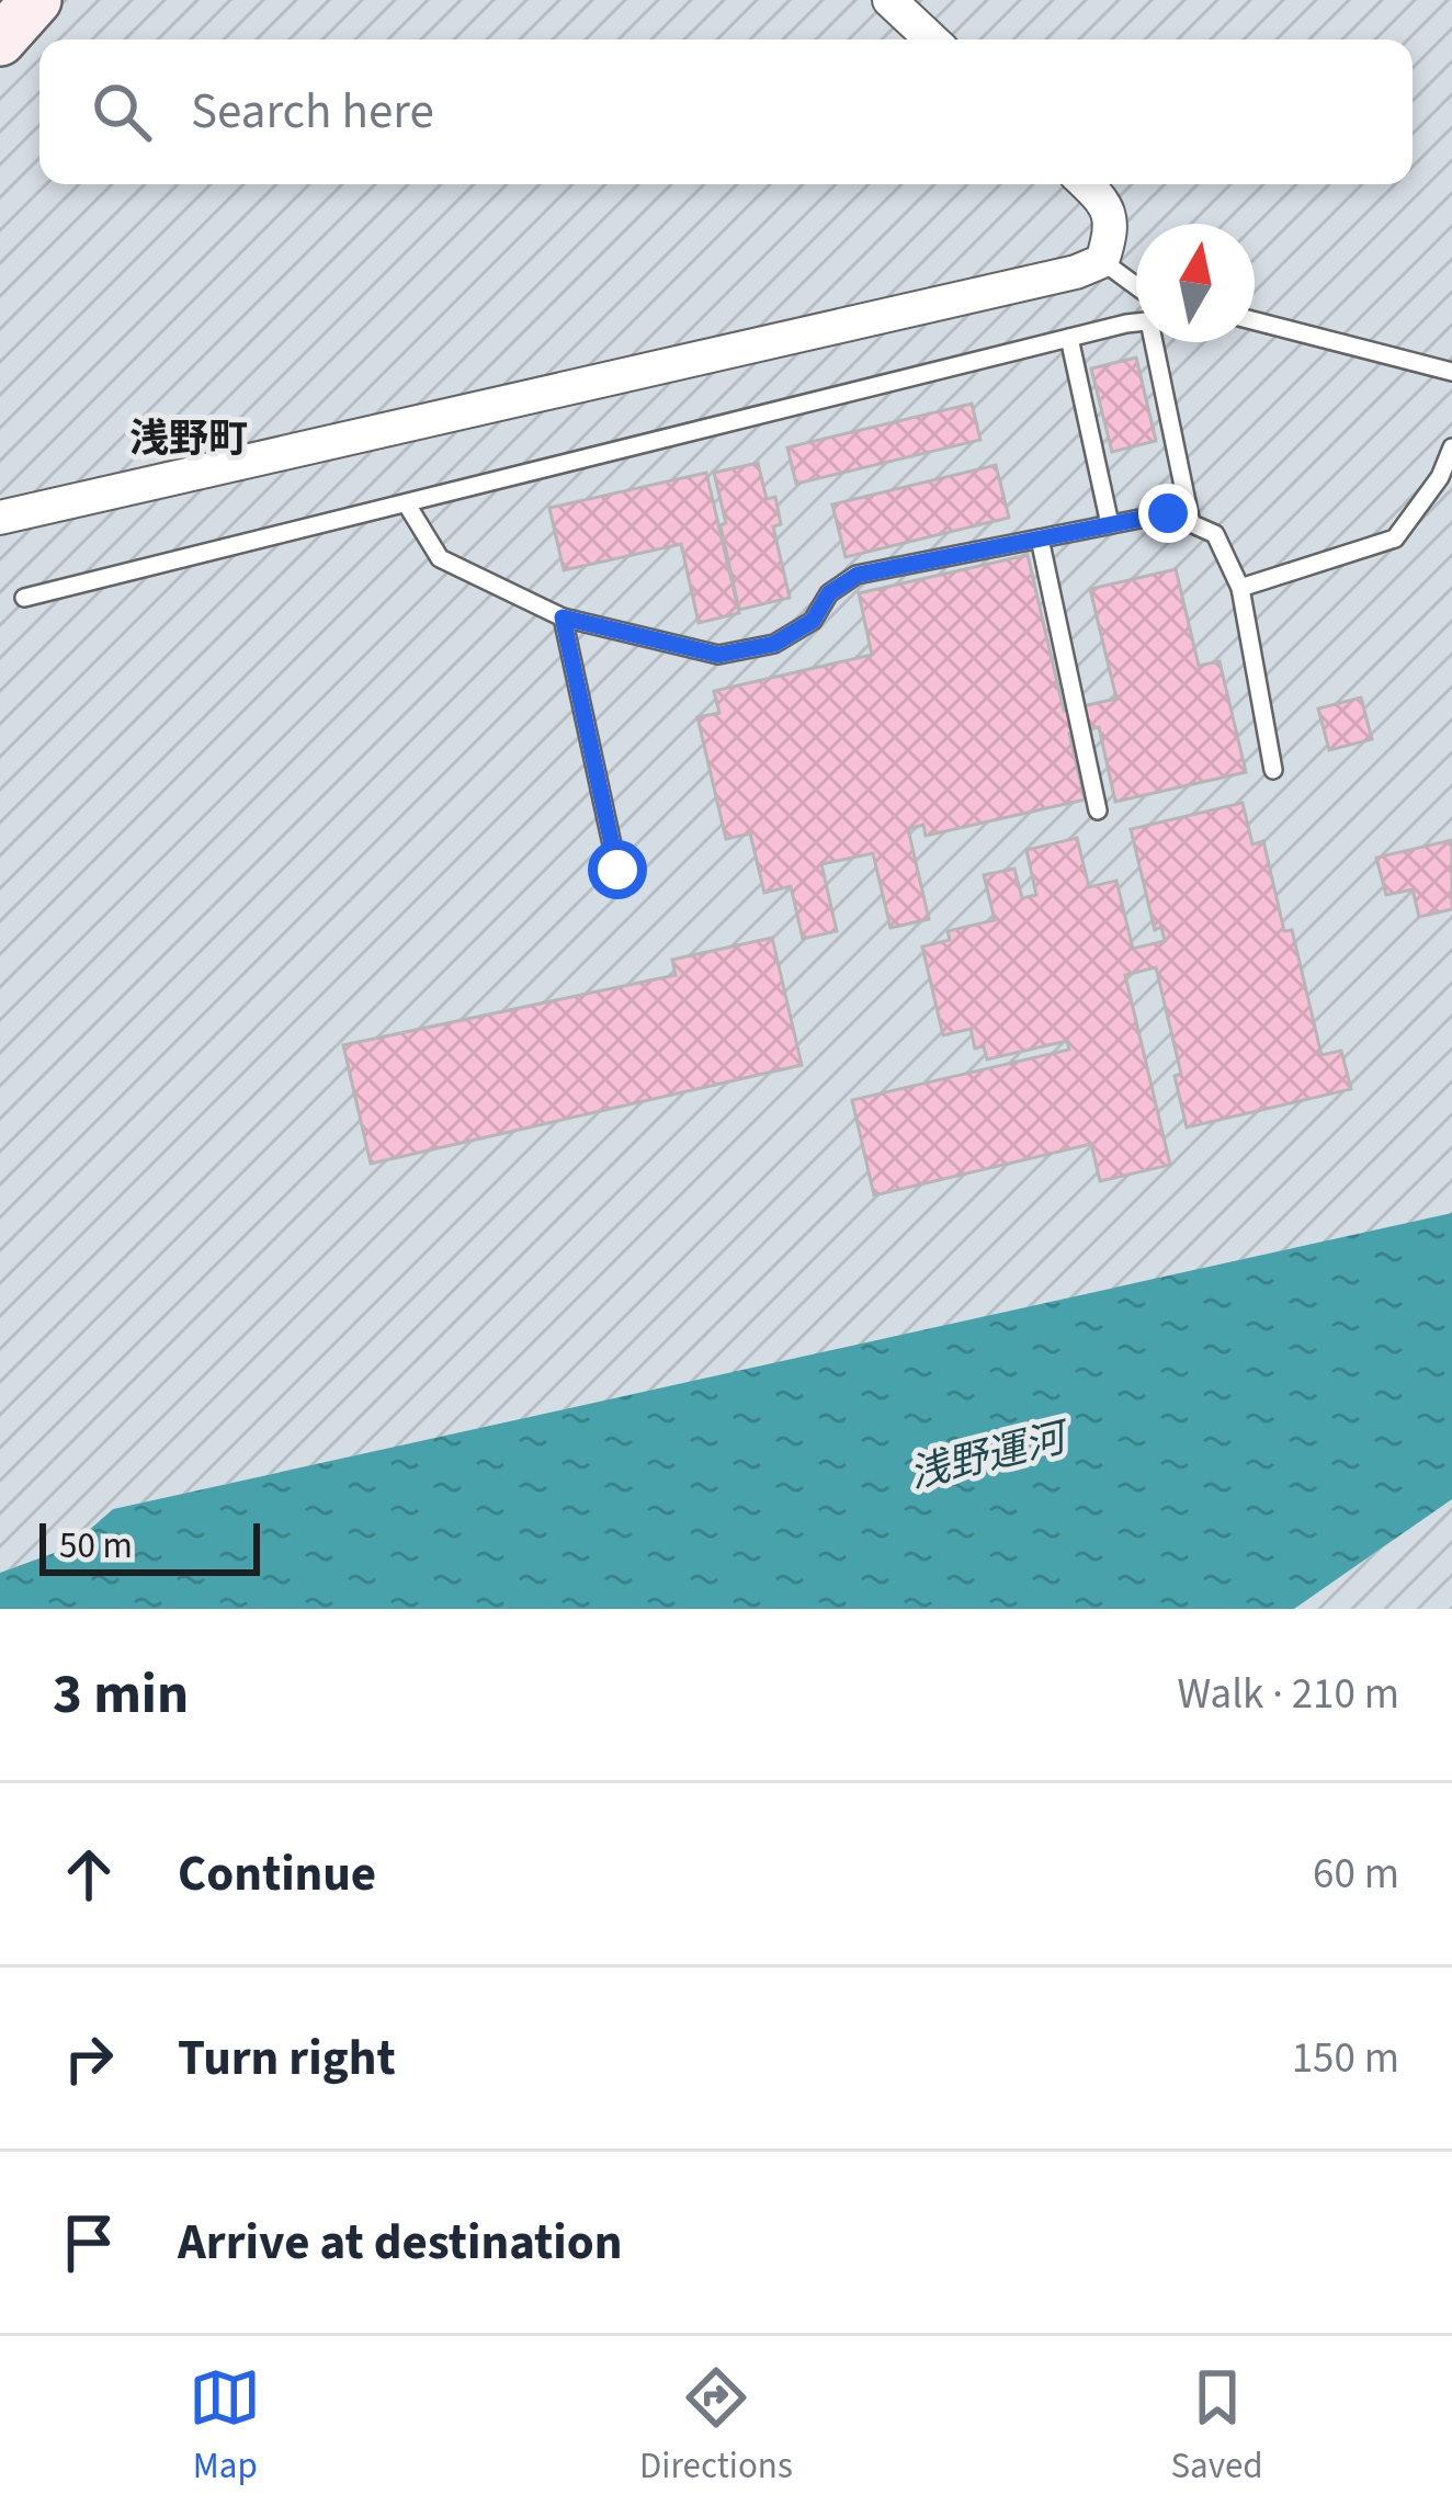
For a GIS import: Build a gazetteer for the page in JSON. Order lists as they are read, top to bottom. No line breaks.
{"districts":["浅野町"],"water":["浅野運河"],"scale_bar":"50 m","north":"top","page":{"search":"Search here","scale":"50 m","heading":["3 min","Walk · 210 m"],"list":[["Continue","60 m"],["Turn right","150 m"],"Arrive at destination"],"nav":["Map","Directions","Saved"]}}
